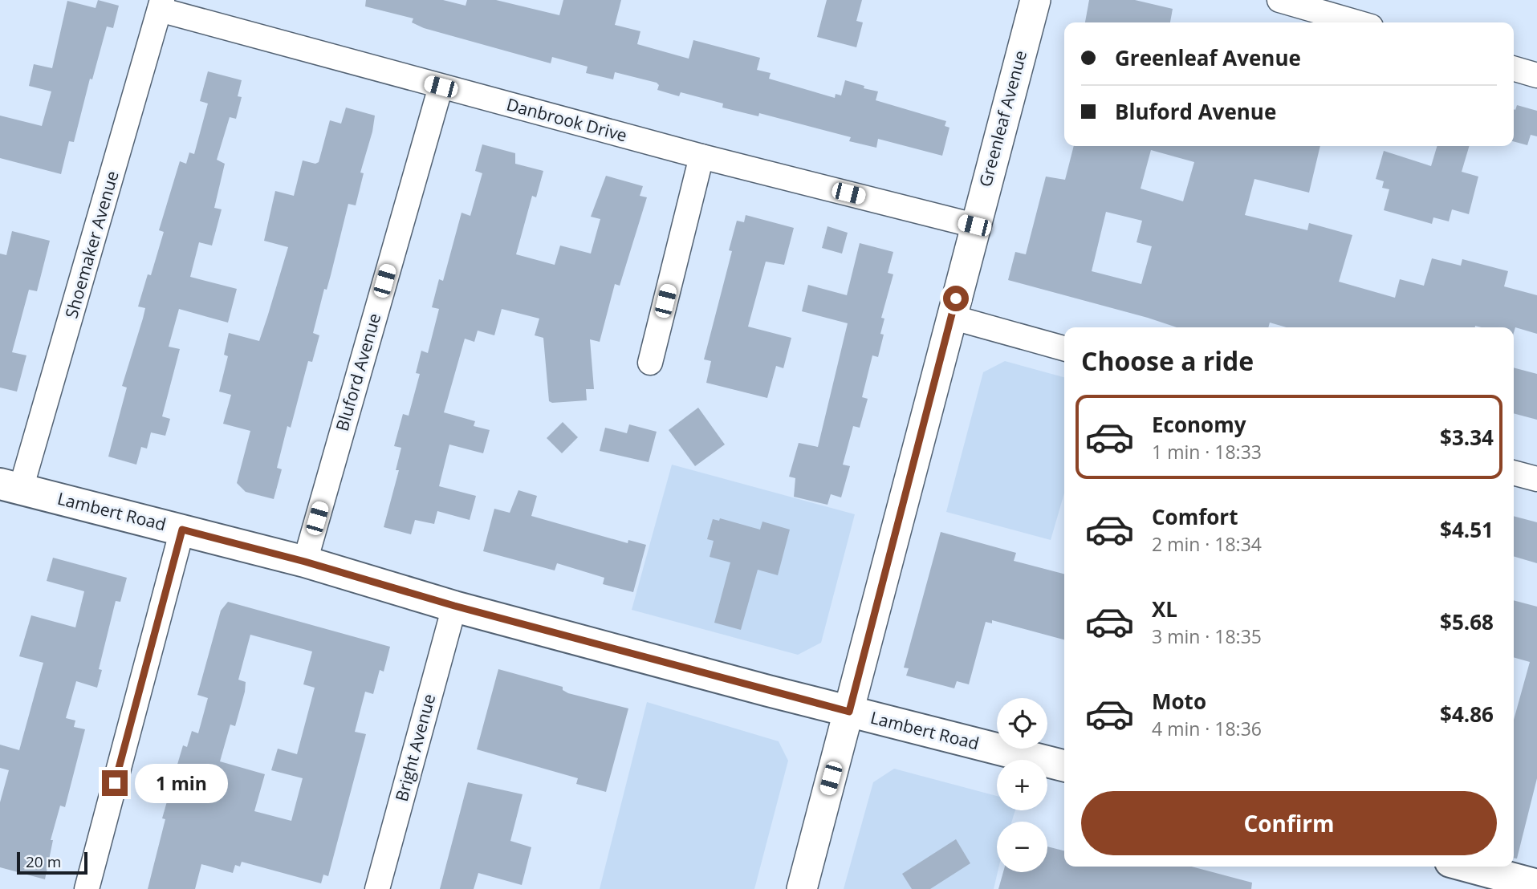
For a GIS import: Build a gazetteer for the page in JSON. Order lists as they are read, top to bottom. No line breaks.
{"streets":{"main road":["Lambert Road"],"street":["Greenleaf Avenue","Danbrook Drive","Shoemaker Avenue","Bluford Avenue","Bright Avenue"]},"crossings":[["Greenleaf Avenue","Danbrook Drive"],["Greenleaf Avenue","Lambert Road"],["Danbrook Drive","Shoemaker Avenue"],["Danbrook Drive","Bluford Avenue"],["Shoemaker Avenue","Lambert Road"],["Bluford Avenue","Lambert Road"],["Lambert Road","Bright Avenue"]],"scale_bar":"20 m","page":{"banner":["Greenleaf Avenue","Bluford Avenue"],"heading":"Choose a ride","list":[{"name":"Economy","note":"1 min · 18:33","value":"$3.34"},{"name":"Comfort","note":"2 min · 18:34","value":"$4.51"},{"name":"XL","note":"3 min · 18:35","value":"$5.68"},{"name":"Moto","note":"4 min · 18:36","value":"$4.86"}],"map_buttons":["+","−"],"bubble":"1 min","buttons":"Confirm","scale":"20 m"}}
